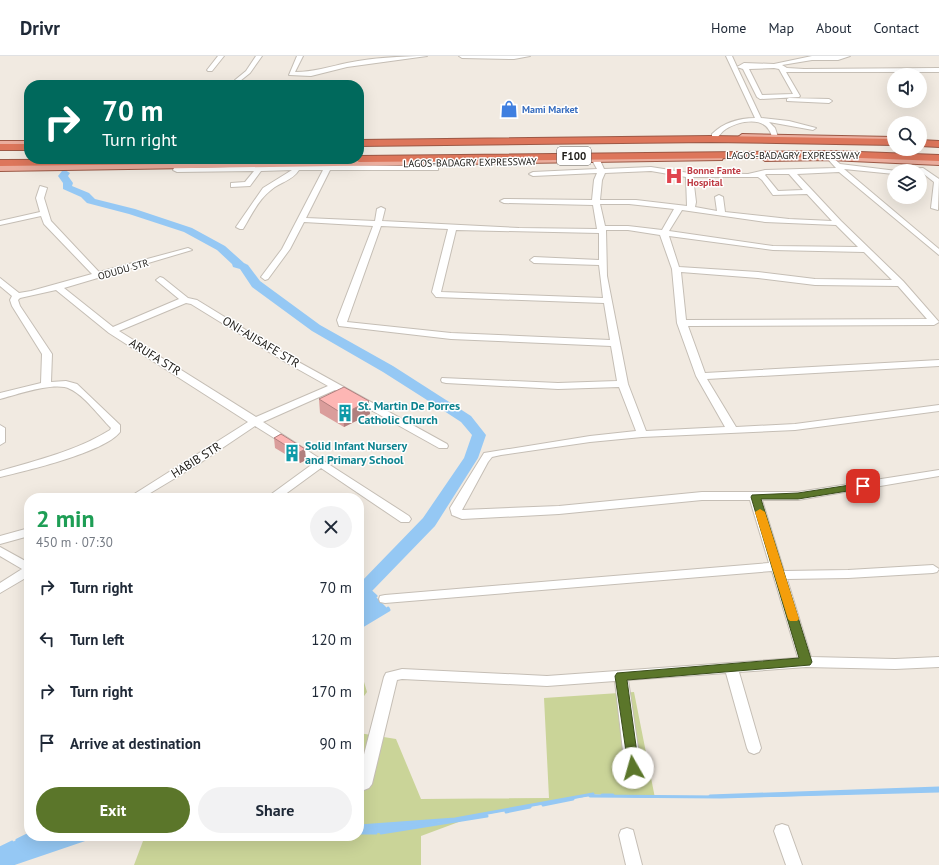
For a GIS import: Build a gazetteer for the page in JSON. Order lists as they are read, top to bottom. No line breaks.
{"streets":{"highway":["LAGOS-BADAGRY EXPRESSWAY","F100"],"street":["ODUDU STR","ONI-AJISAFE STR","ARUFA STR","HABIB STR"]},"crossings":[["ODUDU STR","ARUFA STR"],["ARUFA STR","HABIB STR"]],"places":{"shop":["Mami Market"],"hospital":["Bonne Fante Hospital"],"building":["St. Martin De Porres Catholic Church","Solid Infant Nursery and Primary School"]},"page":{"header":"Drivr","nav":["Home","Map","About","Contact"],"turn":["70 m","Turn right"],"heading":["2 min","450 m · 07:30"],"list":[{"name":"Turn right","value":"70 m"},{"name":"Turn left","value":"120 m"},{"name":"Turn right","value":"170 m"},{"name":"Arrive at destination","value":"90 m"}],"buttons":["Exit","Share"]}}
